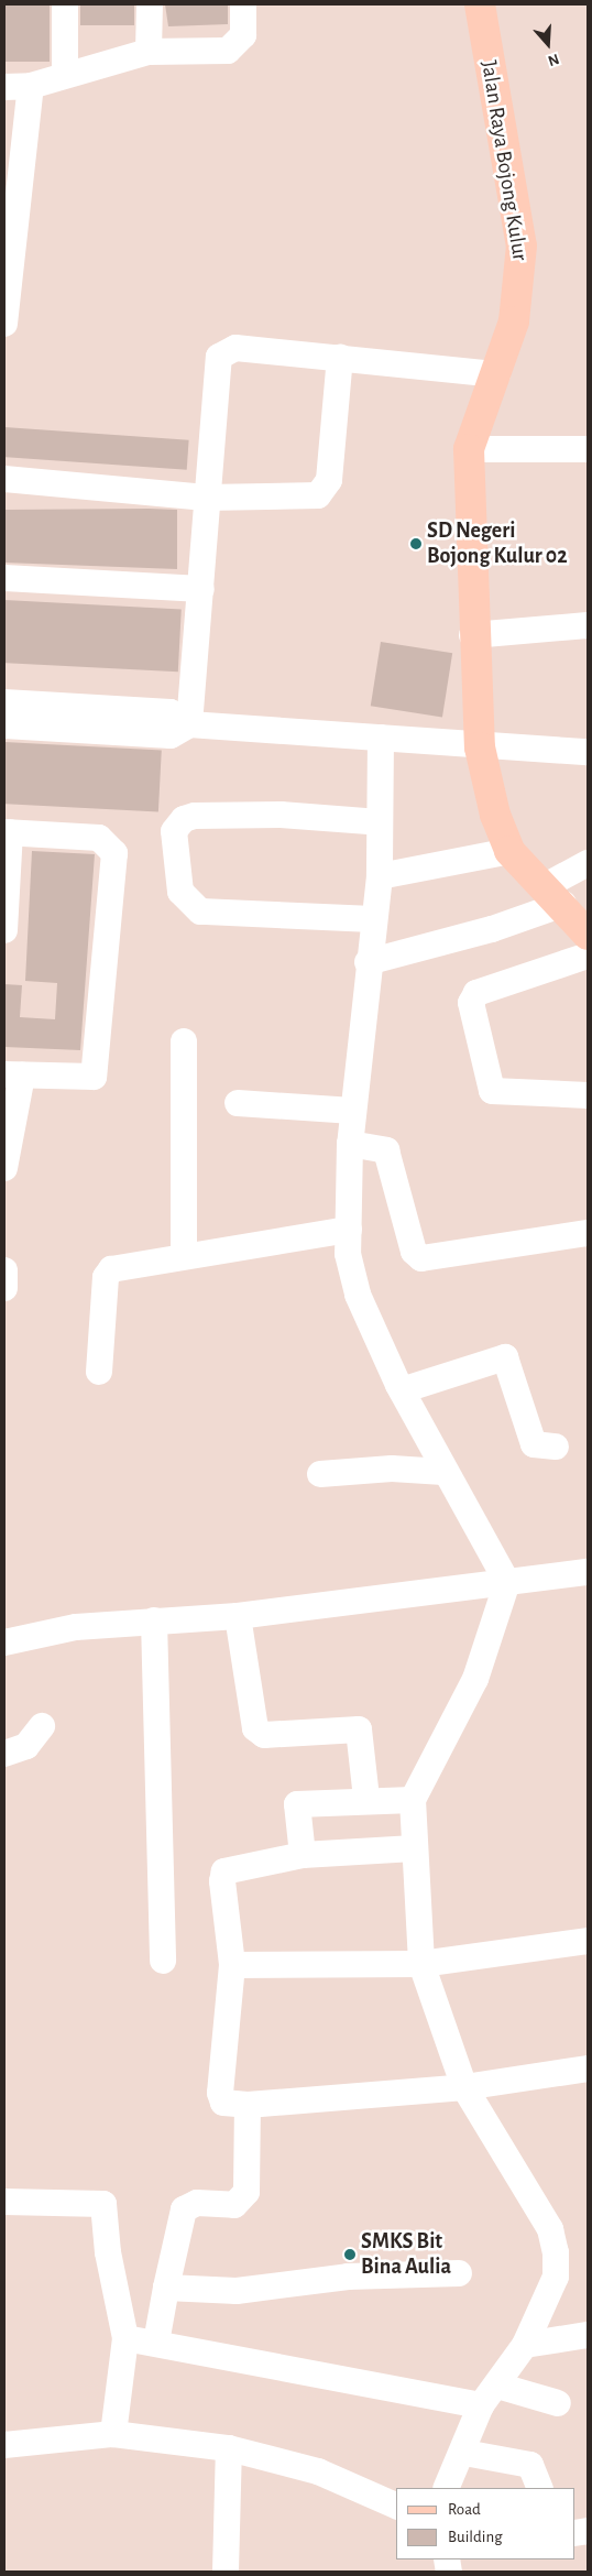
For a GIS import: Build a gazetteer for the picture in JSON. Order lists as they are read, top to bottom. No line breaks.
{"streets":{"main road":["Jalan Raya Bojong Kulur"]},"places":["SD Negeri Bojong Kulur 02","SMKS Bit Bina Aulia"],"legend":["Road","Building"],"north":"bottom"}
